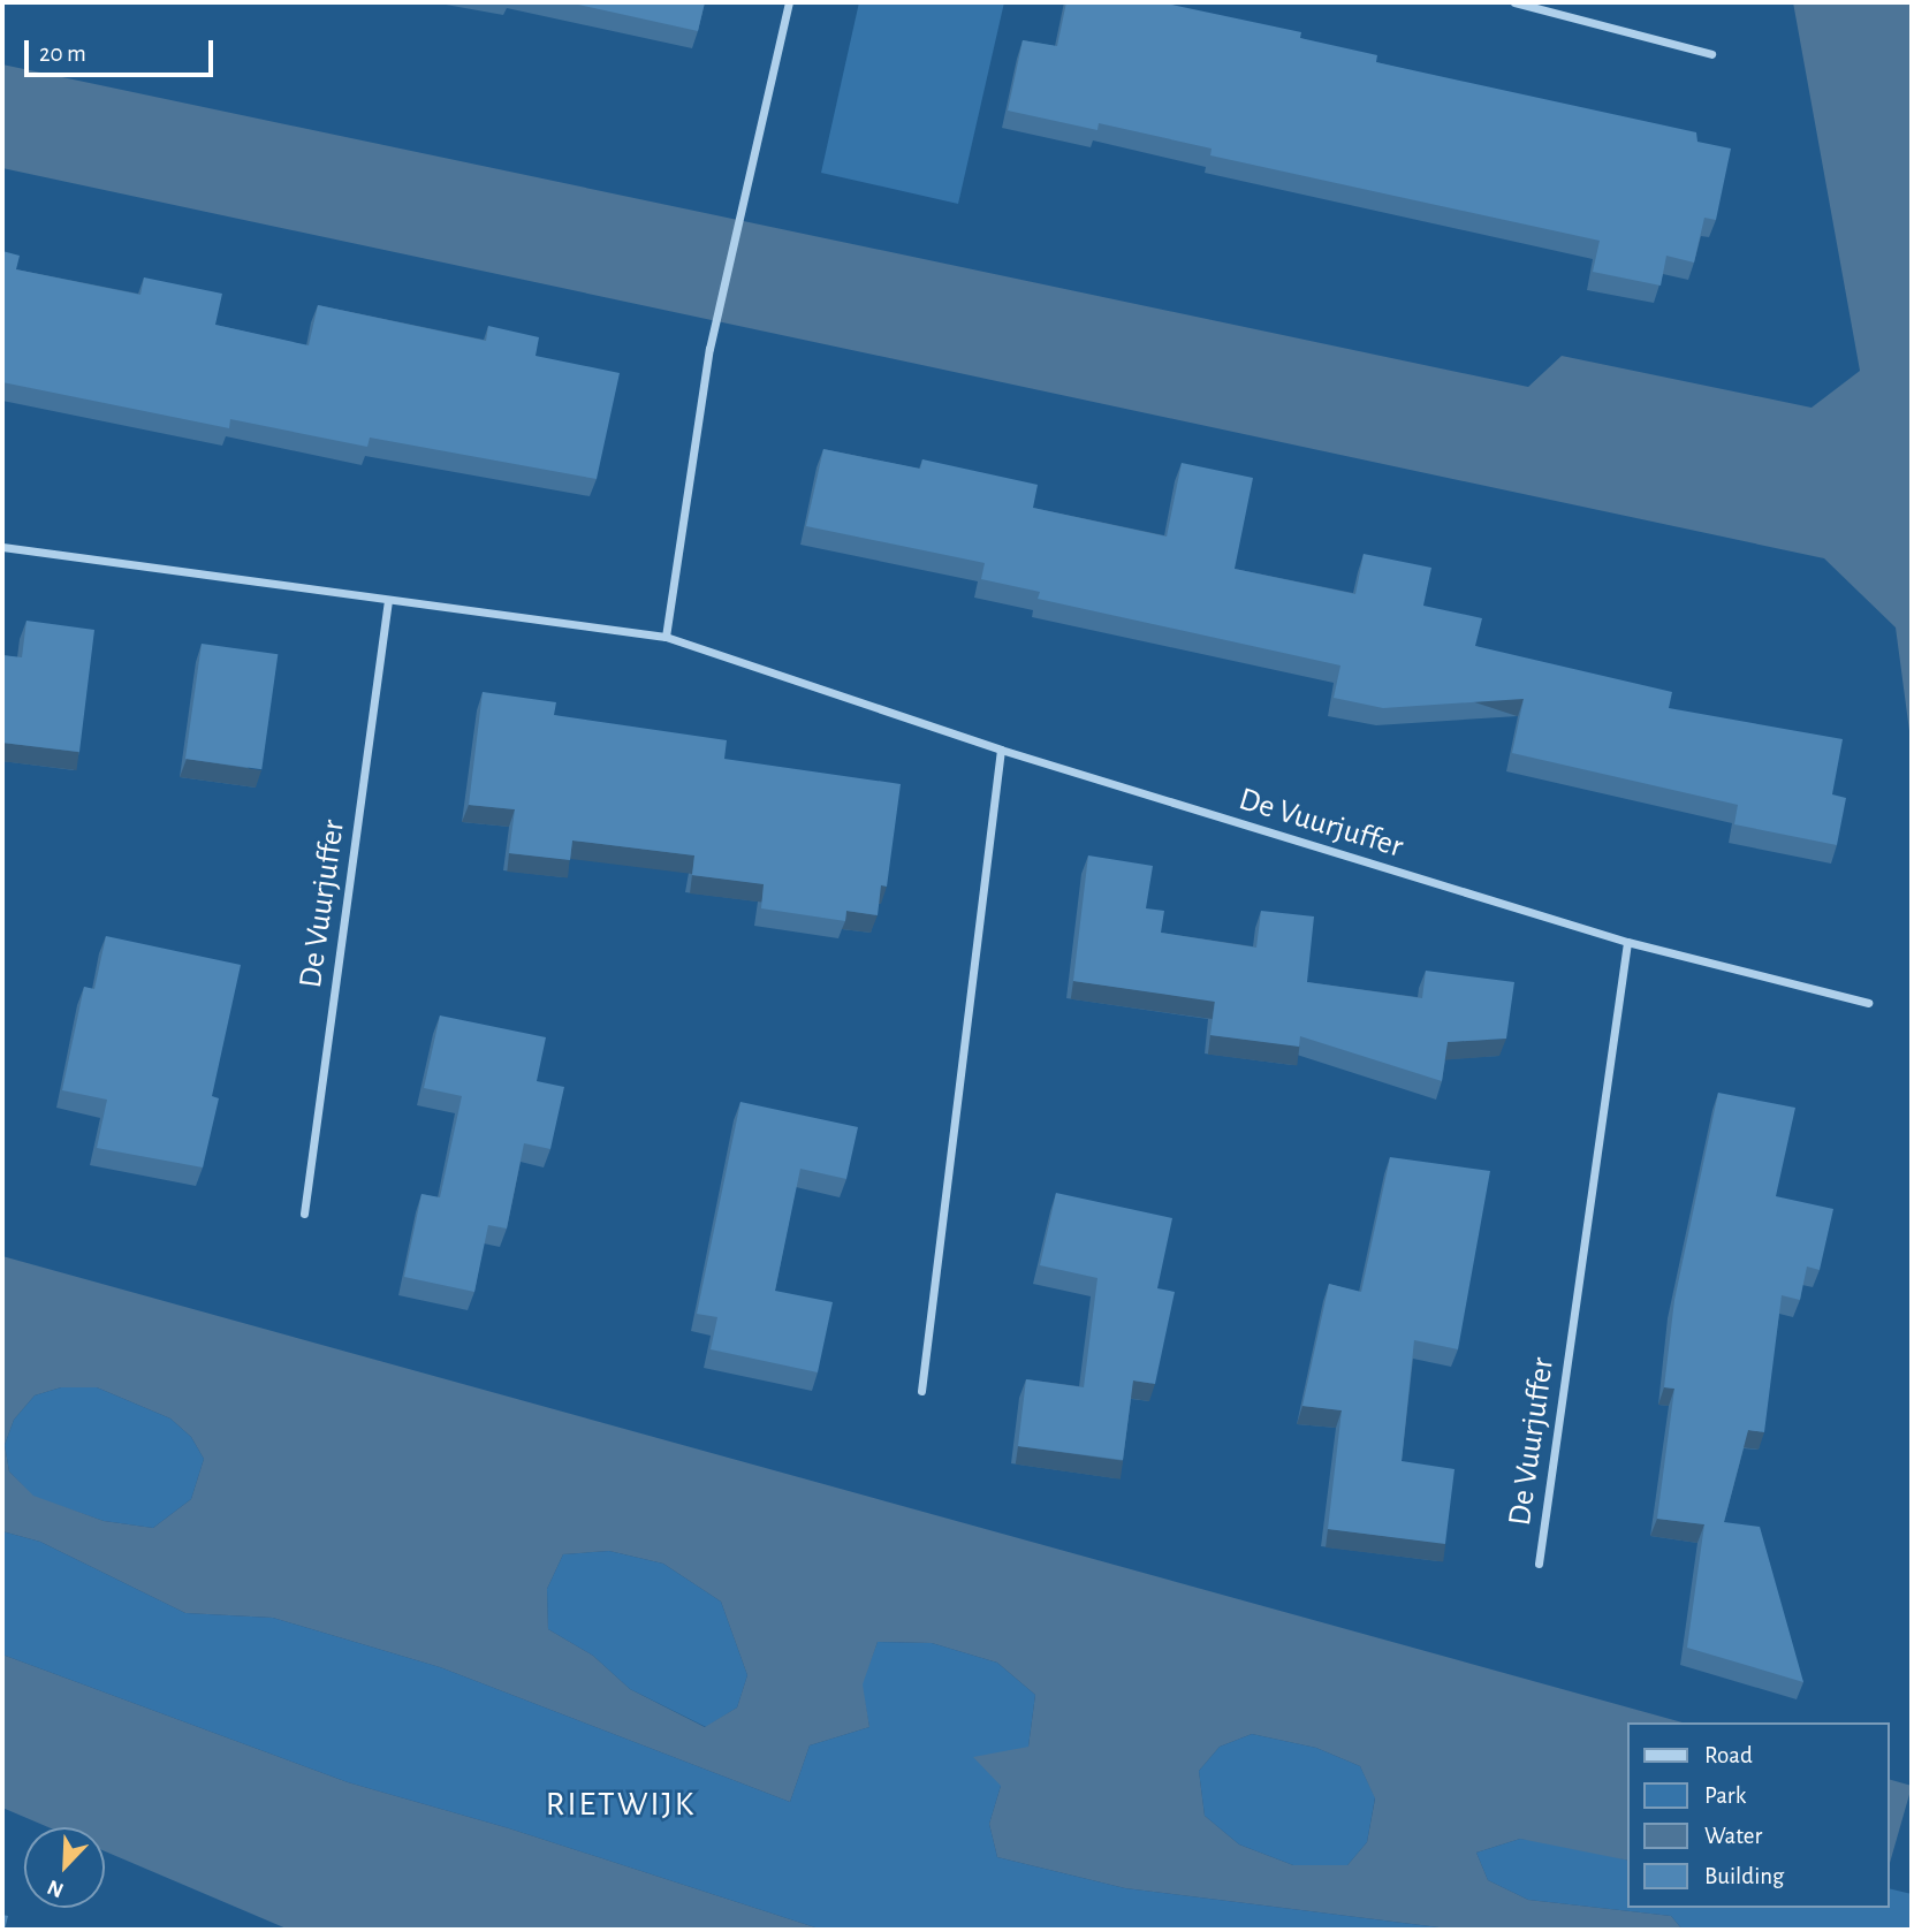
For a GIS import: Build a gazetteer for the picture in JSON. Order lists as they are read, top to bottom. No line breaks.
{"streets":{"street":["De Vuurjuffer"]},"districts":["RIETWIJK"],"legend":["Road","Park","Water","Building"],"scale_bar":"20 m","north":"bottom left"}
